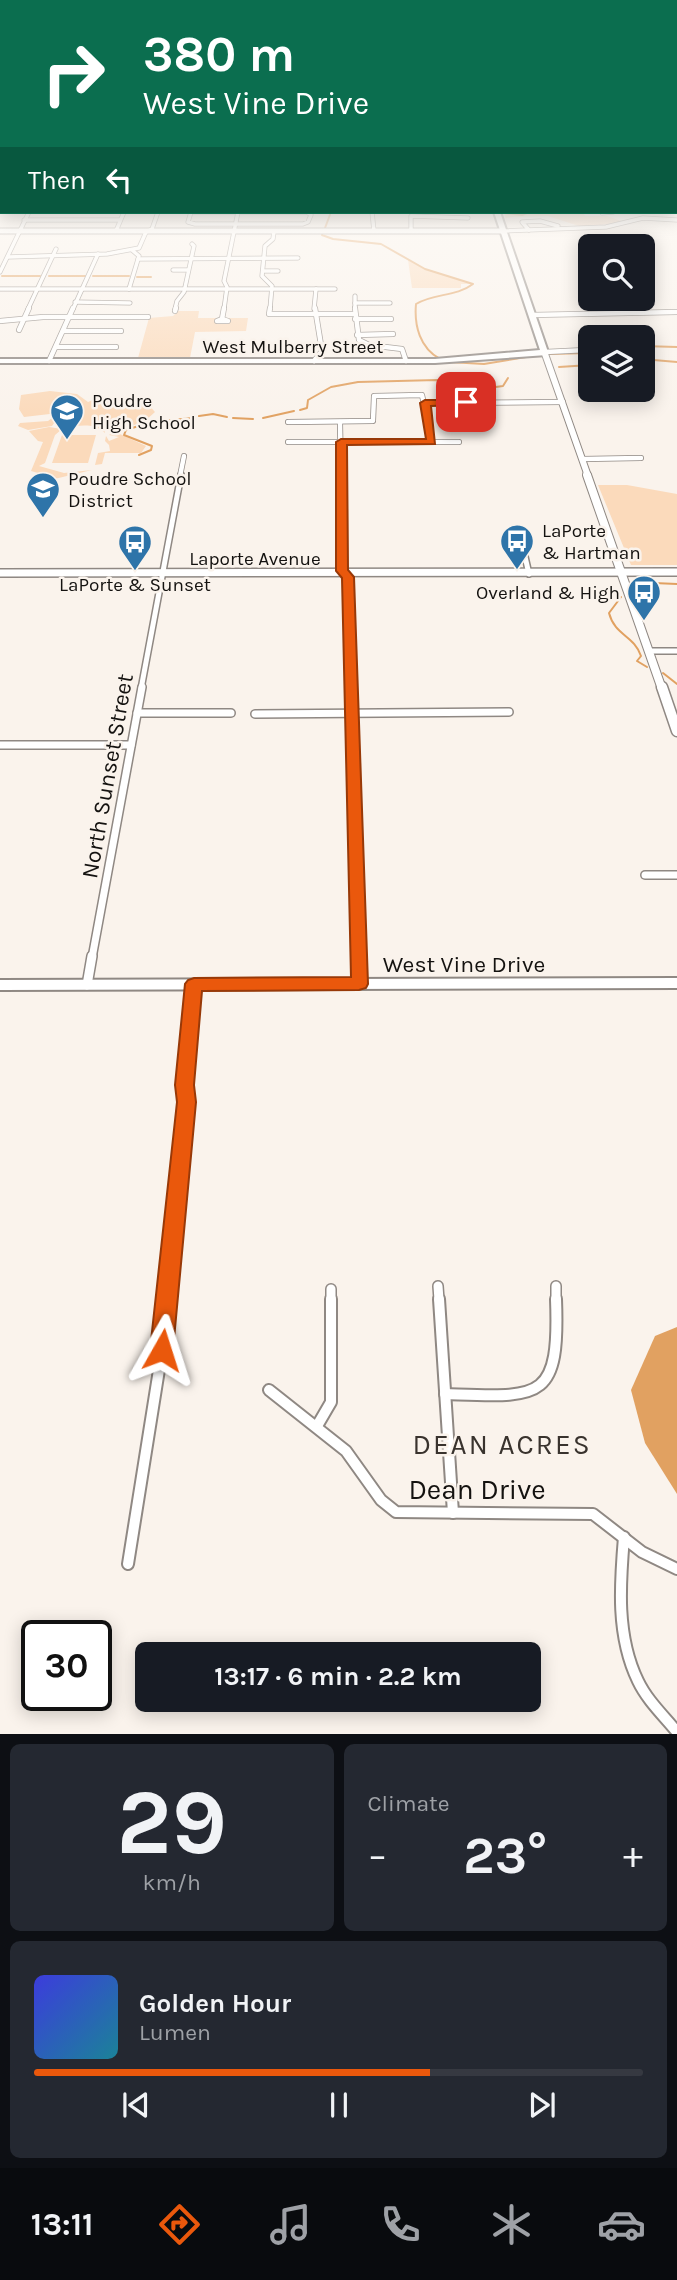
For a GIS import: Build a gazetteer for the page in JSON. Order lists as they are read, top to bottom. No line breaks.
{"streets":{"main road":["West Mulberry Street"],"street":["Laporte Avenue","North Sunset Street","West Vine Drive","Dean Drive"]},"crossings":[["Laporte Avenue","North Sunset Street"],["North Sunset Street","West Vine Drive"]],"districts":["DEAN ACRES"],"places":{"school or university":["Poudre High School","Poudre School District"],"bus stop":["LaPorte & Hartman","LaPorte & Sunset","Overland & High"]},"page":{"turn":["380 m","West Vine Drive"],"then":"Then","limit":"30","trip":"13:17 · 6 min · 2.2 km","tile":[["29","km/h"],"Climate"],"heat":["−","23°","+"],"song":["Golden Hour","Lumen"],"tabs":"13:11"}}
